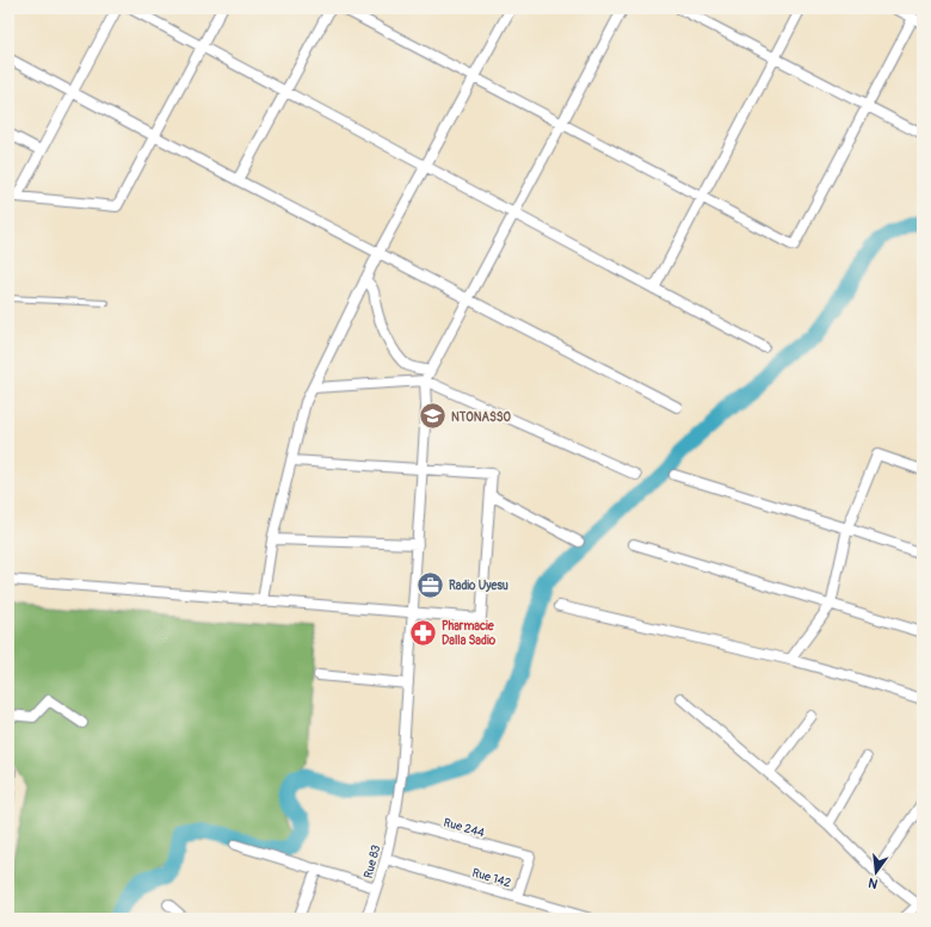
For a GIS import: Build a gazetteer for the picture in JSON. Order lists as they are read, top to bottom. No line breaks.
{"streets":{"street":["Rue 244","Rue 83","Rue 142"]},"crossings":[["Rue 244","Rue 83"],["Rue 244","Rue 142"],["Rue 83","Rue 142"]],"places":{"school or university":["NTONASSO"],"office":["Radio Uyesu"],"pharmacy":["Pharmacie Dalla Sadio"]},"north":"bottom"}
